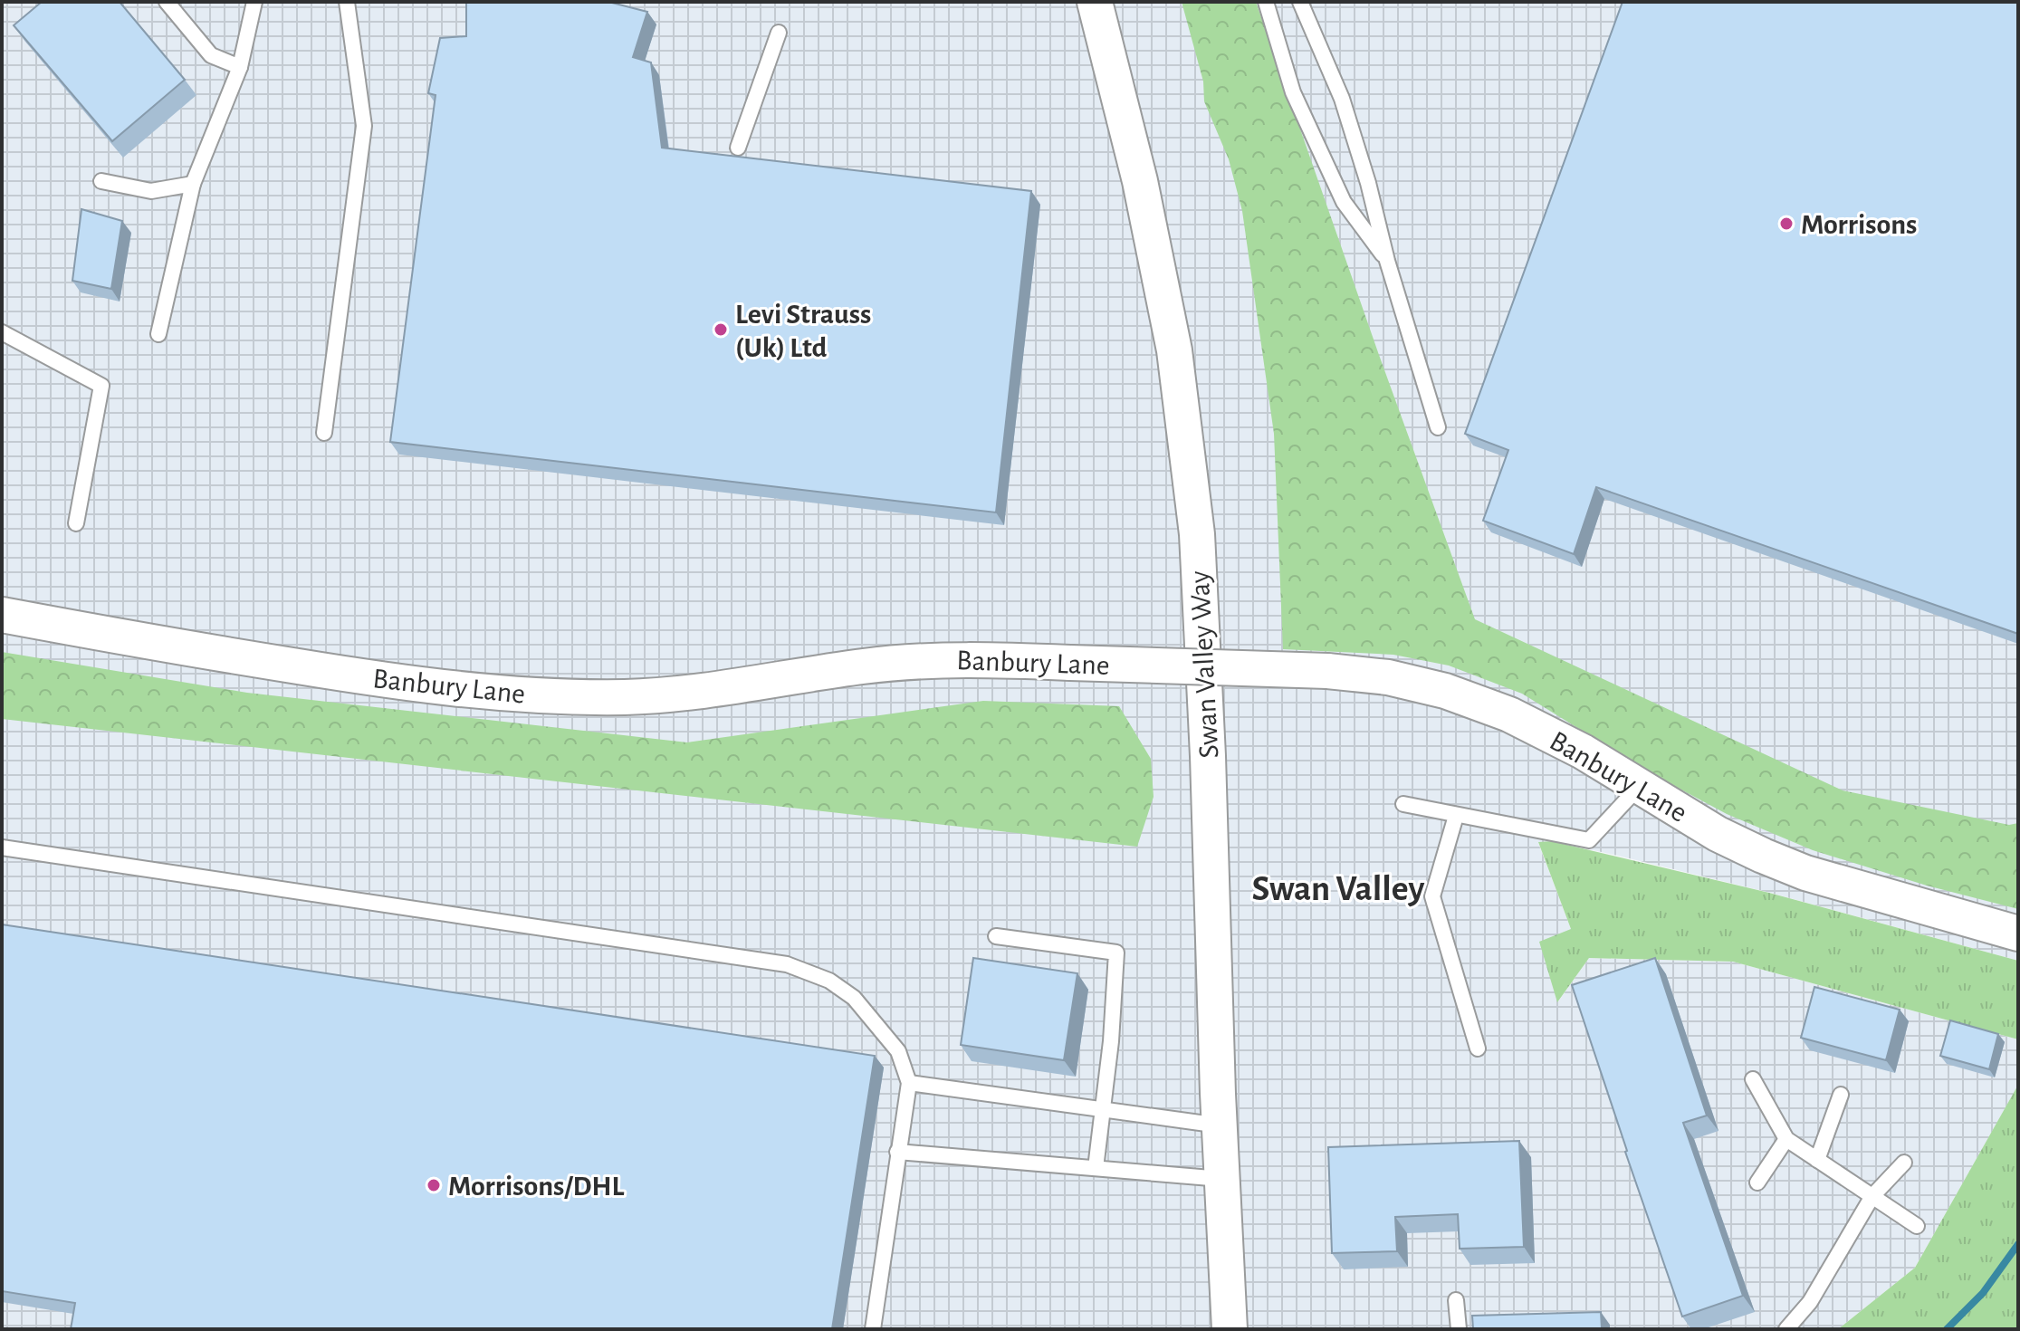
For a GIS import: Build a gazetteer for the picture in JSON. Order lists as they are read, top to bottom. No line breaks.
{"streets":{"street":["Banbury Lane","Swan Valley Way"]},"districts":["Swan Valley"],"places":["Morrisons","Levi Strauss (Uk) Ltd","Morrisons/DHL"]}
